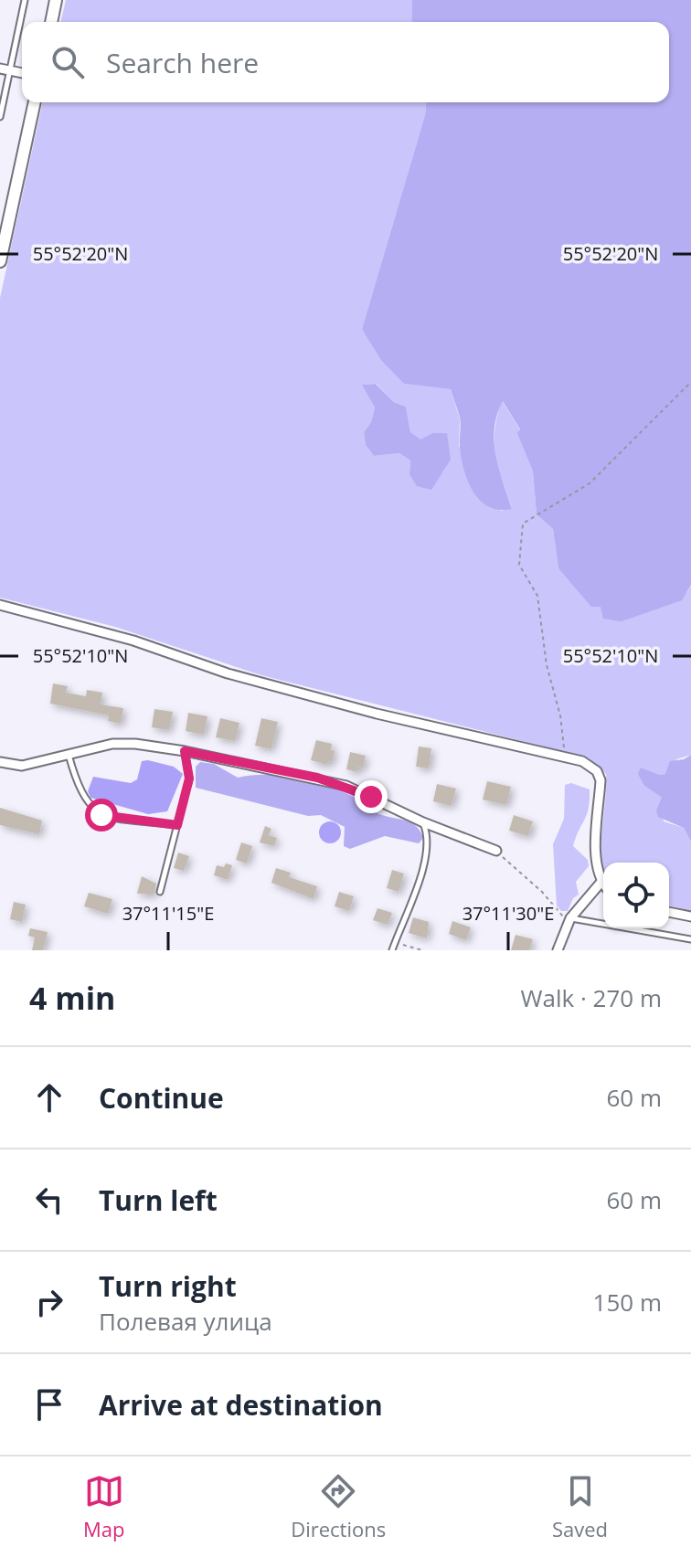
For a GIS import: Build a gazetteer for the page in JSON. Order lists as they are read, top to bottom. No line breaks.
{"page":{"search":"Search here","heading":["4 min","Walk · 270 m"],"list":[["Continue","60 m"],["Turn left","60 m"],["Turn right","Полевая улица","150 m"],"Arrive at destination"],"nav":["Map","Directions","Saved"]},"coordinates":["55°52'20\"N","55°52'10\"N","37°11'15\"E","37°11'30\"E"]}
